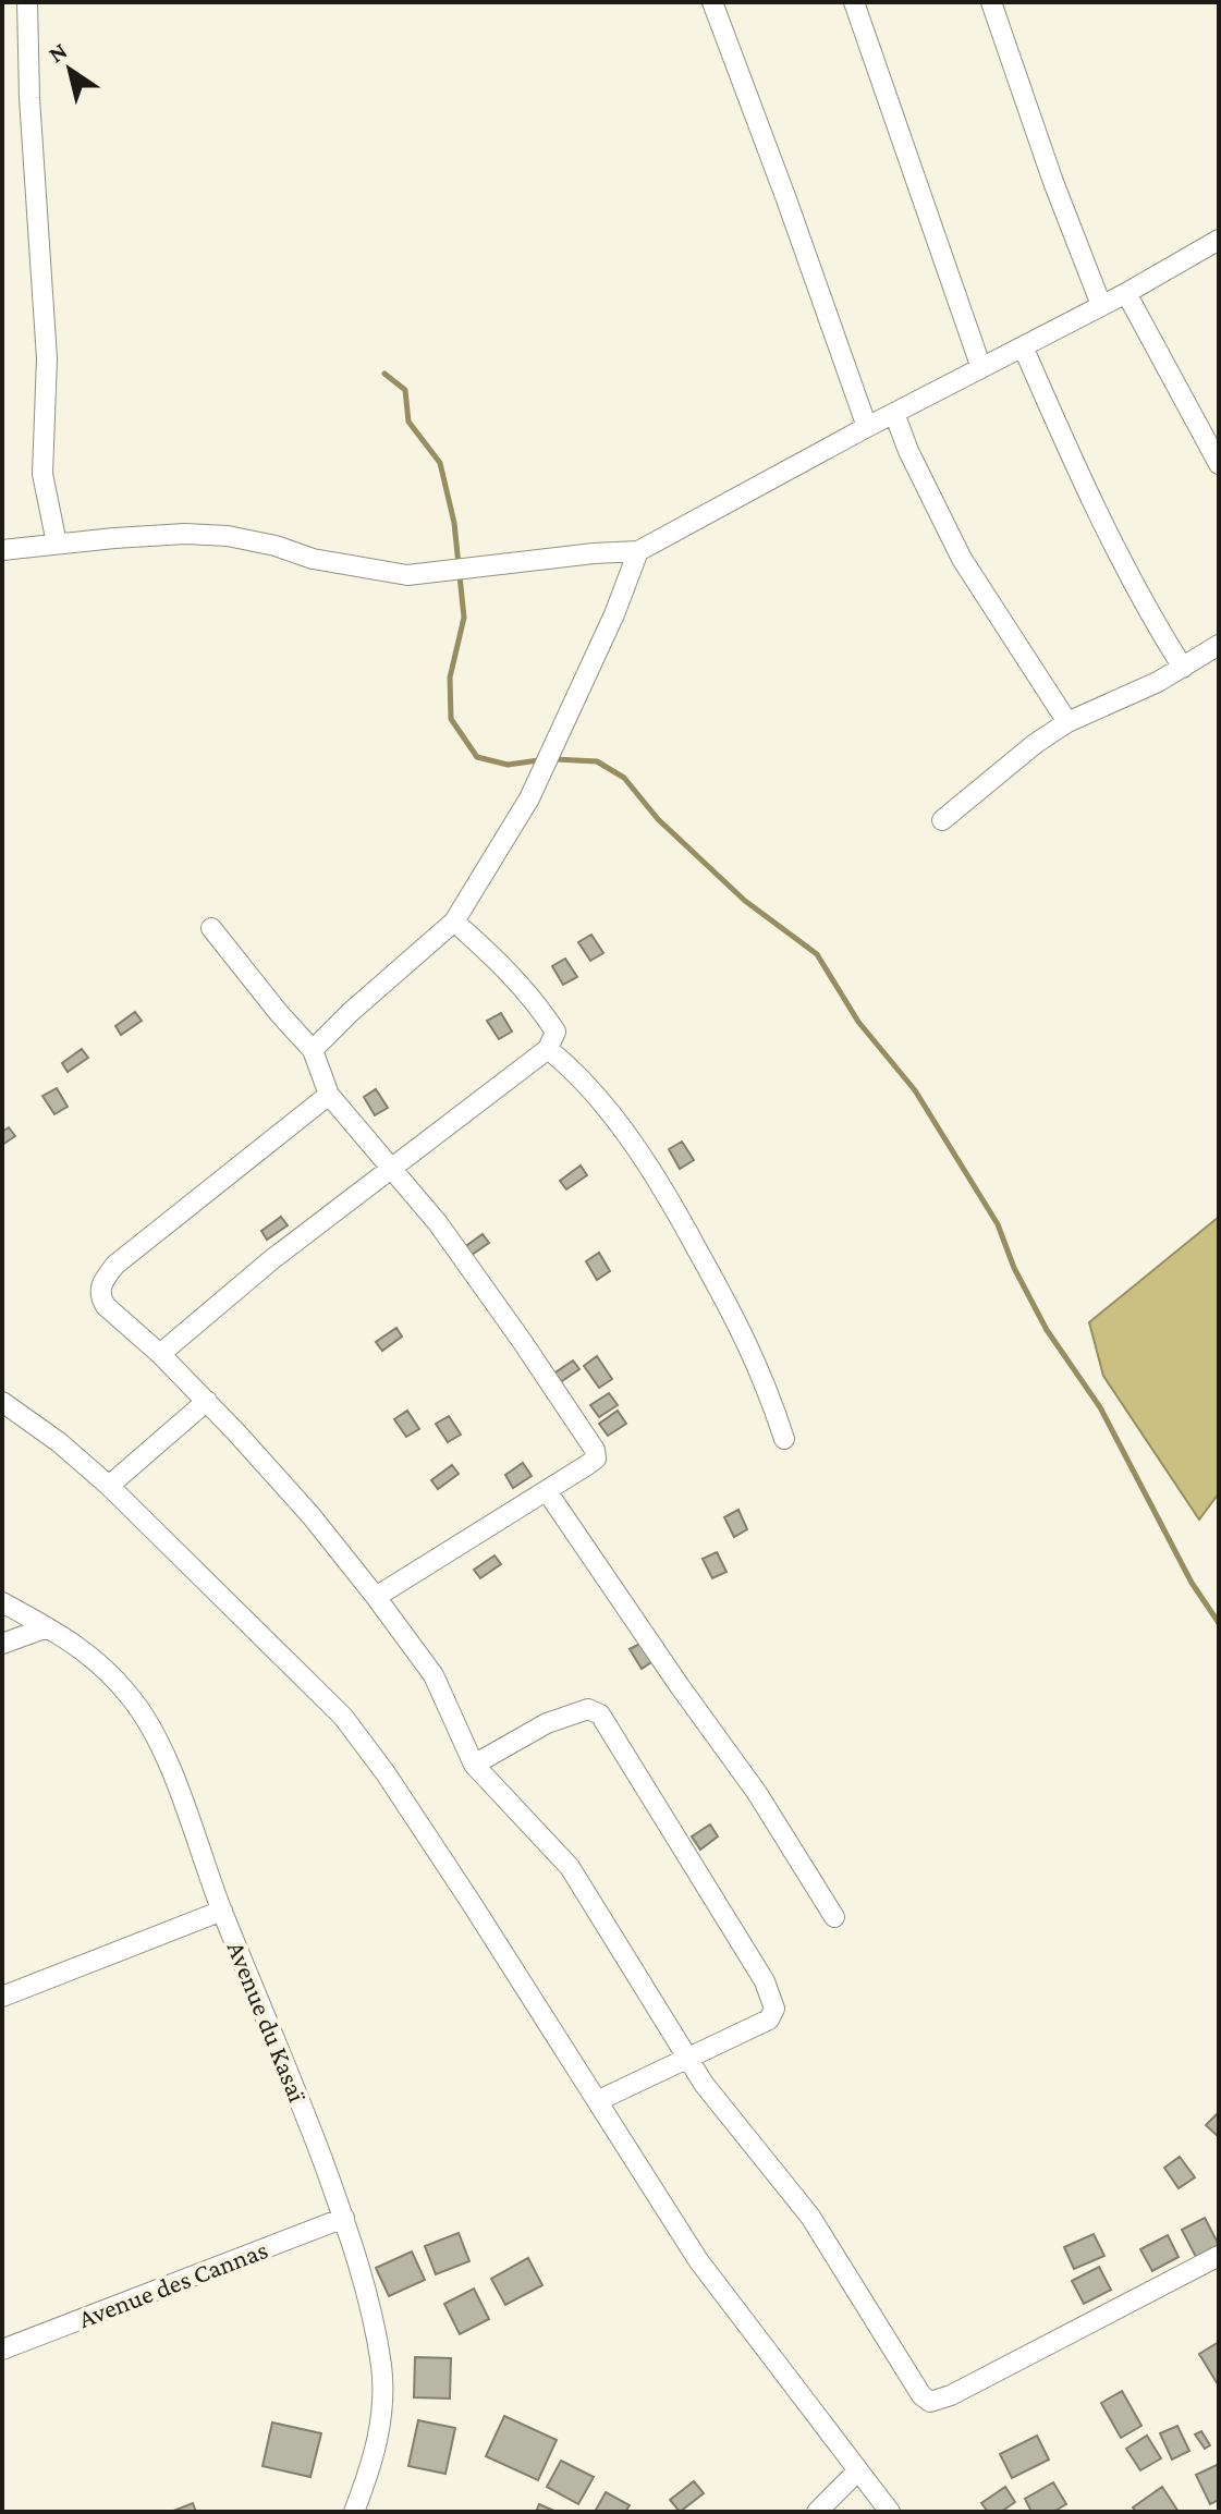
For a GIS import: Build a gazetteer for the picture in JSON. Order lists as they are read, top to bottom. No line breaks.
{"streets":{"street":["Avenue du Kasaï","Avenue des Cannas"]},"crossings":[["Avenue du Kasaï","Avenue des Cannas"]],"north":"top left"}
